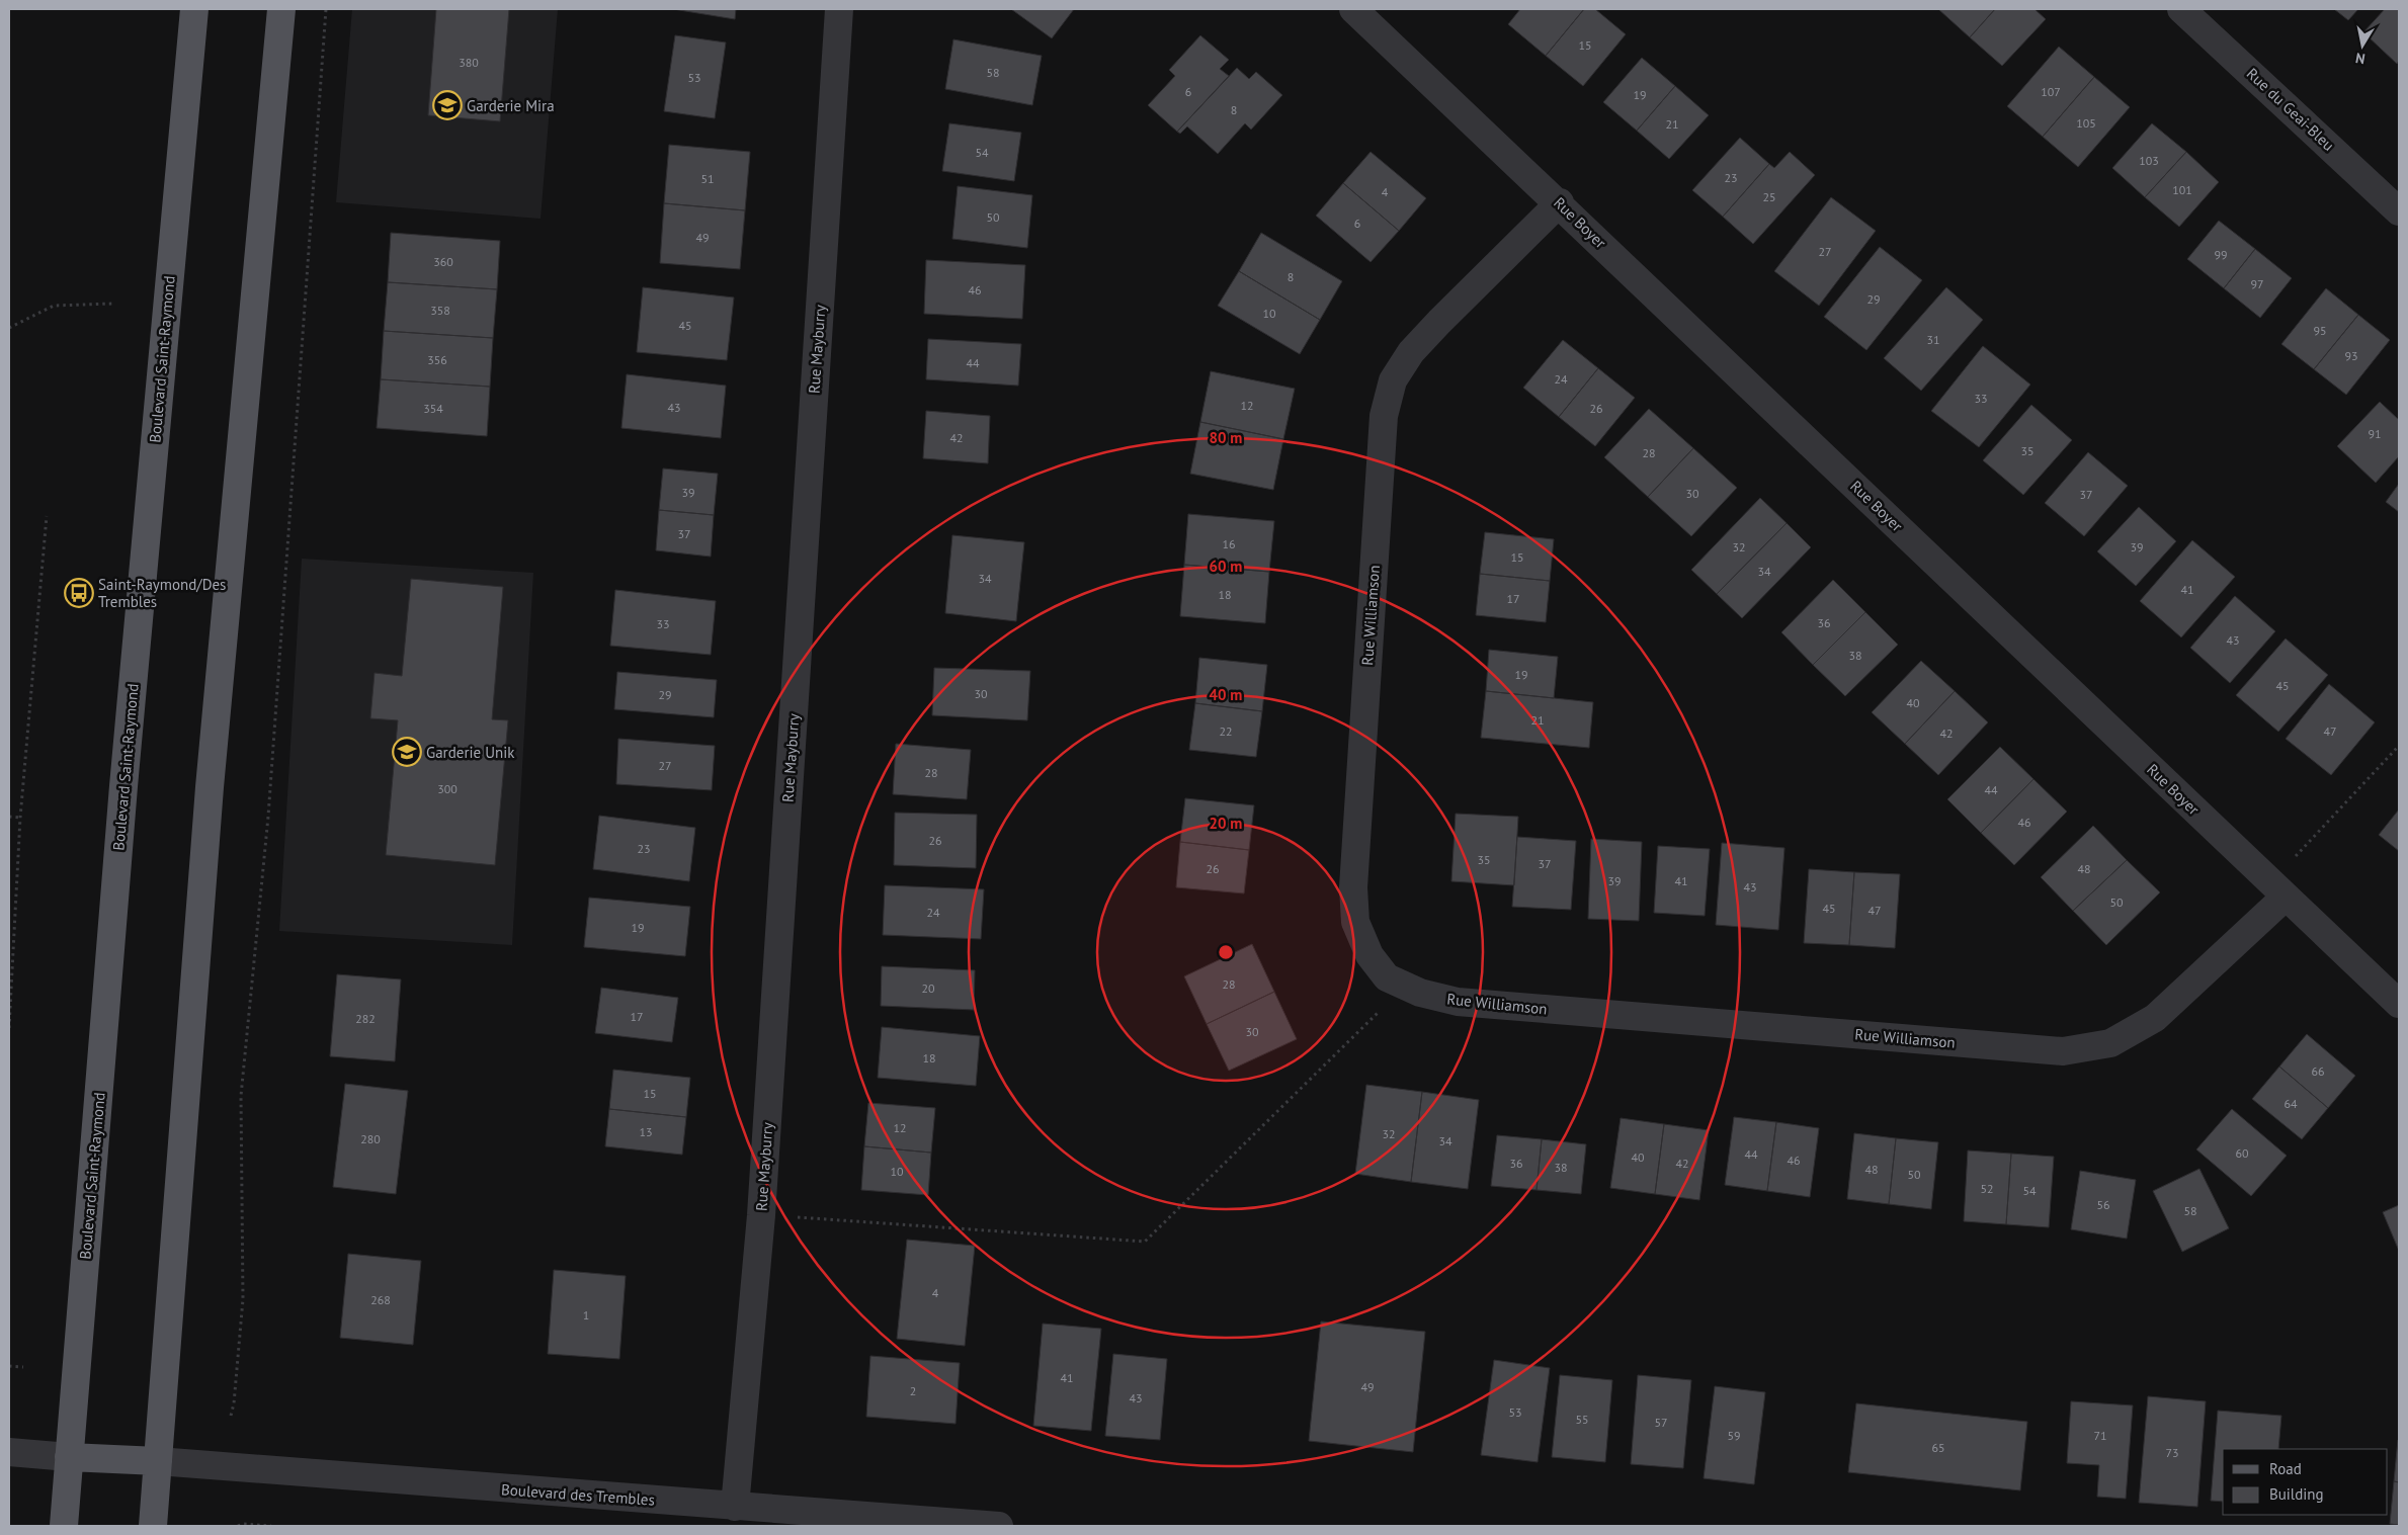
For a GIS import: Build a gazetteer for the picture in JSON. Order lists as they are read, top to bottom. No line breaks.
{"streets":{"main road":["Boulevard Saint-Raymond"],"street":["Rue du Geai-Bleu","Rue Boyer","Rue Mayburry","Rue Williamson","Boulevard des Trembles"]},"crossings":[["Rue Boyer","Rue Williamson"],["Rue Mayburry","Boulevard des Trembles"]],"places":{"school or university":["Garderie Mira","Garderie Unik"],"bus stop":["Saint-Raymond/Des Trembles"]},"house_numbers":["15","380","58","53","6","107","19","8","105","21","54","103","23","51","101","4","25","50","6","49","27","99","360","8","97","46","29","358","10","45","95","31","93","356","44","24","33","12","43","354","26","91","42","35","28","39","30","37","37","16","32","39","15","34","34","41","18","17","36","33","43","38","19","45","30","29","40","21","22","47","42","27","28","300","44","46","26","23","35","37","26","48","39","41","43","50","45","47","24","19","28","20","17","282","30","18","66","15","64","12","13","32","280","34","60","44","40","46","36","42","38","48","10","50","52","54","56","58","4","268","1","41","49","2","43","53","55","57","59","71","65","73"],"legend":["Road","Building"],"north":"bottom","rings":["80 m","60 m","40 m","20 m"]}
